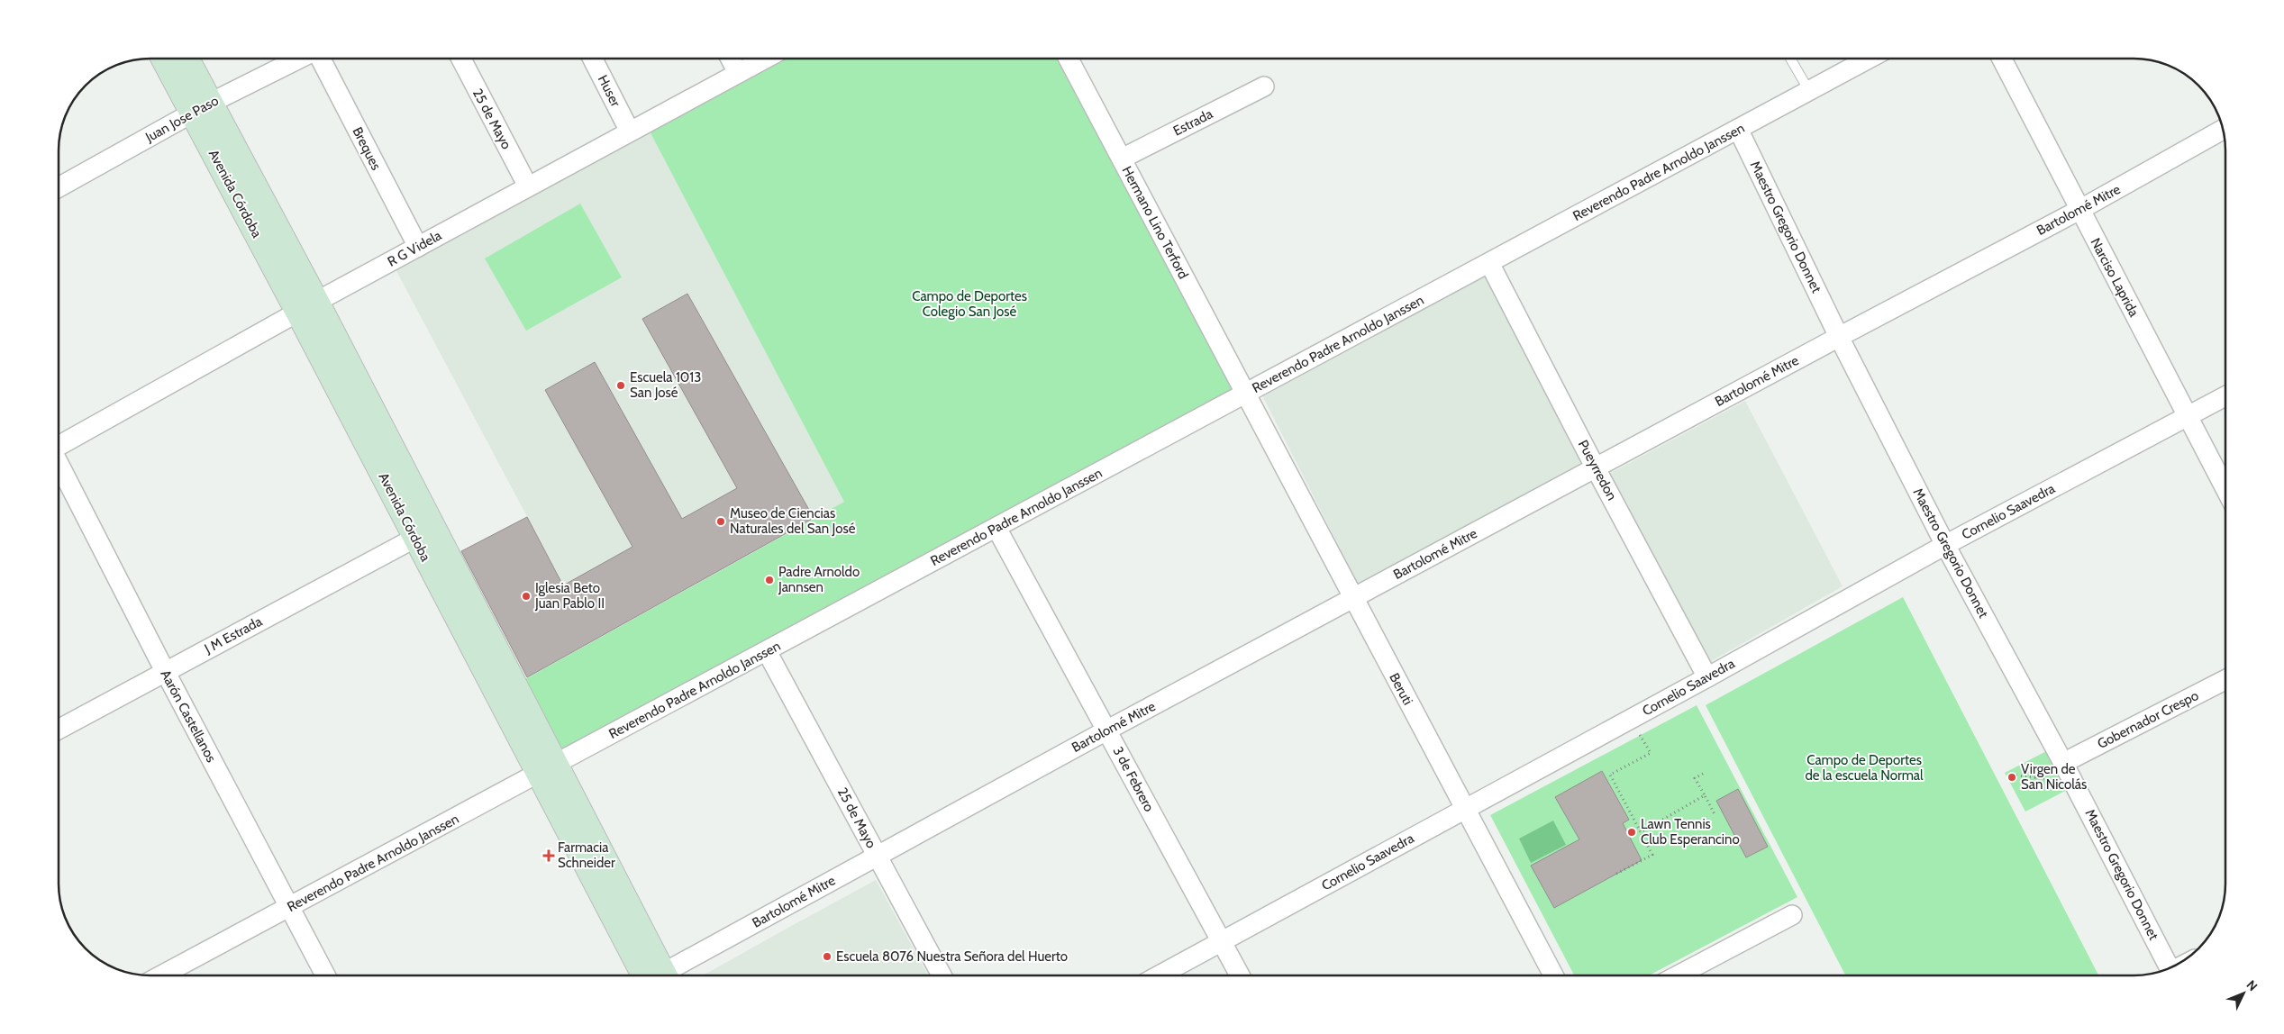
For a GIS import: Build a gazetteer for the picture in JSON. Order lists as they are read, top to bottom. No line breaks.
{"streets":{"main road":["Avenida Córdoba"],"street":["Huser","Juan Jose Paso","25 de Mayo","Estrada","Breques","Reverendo Padre Arnoldo Janssen","Bartolomé Mitre","Hermano Lino Terford","Maestro Gregorio Donnet","R G Videla","Narciso Laprida","Pueyrredon","Cornelio Saavedra","J M Estrada","Beruti","Aarón Castellanos","Gobernador Crespo","3 de Febrero"]},"crossings":[["Huser","R G Videla"],["Juan Jose Paso","Avenida Córdoba"],["25 de Mayo","Reverendo Padre Arnoldo Janssen"],["25 de Mayo","Bartolomé Mitre"],["25 de Mayo","R G Videla"],["Estrada","Hermano Lino Terford"],["Breques","R G Videla"],["Reverendo Padre Arnoldo Janssen","Avenida Córdoba"],["Reverendo Padre Arnoldo Janssen","Hermano Lino Terford"],["Reverendo Padre Arnoldo Janssen","Maestro Gregorio Donnet"],["Reverendo Padre Arnoldo Janssen","Pueyrredon"],["Reverendo Padre Arnoldo Janssen","Beruti"],["Reverendo Padre Arnoldo Janssen","Aarón Castellanos"],["Reverendo Padre Arnoldo Janssen","3 de Febrero"],["Avenida Córdoba","R G Videla"],["Avenida Córdoba","J M Estrada"],["Bartolomé Mitre","Maestro Gregorio Donnet"],["Bartolomé Mitre","Narciso Laprida"],["Bartolomé Mitre","Pueyrredon"],["Bartolomé Mitre","Beruti"],["Bartolomé Mitre","3 de Febrero"],["Hermano Lino Terford","Beruti"],["Maestro Gregorio Donnet","Cornelio Saavedra"],["Maestro Gregorio Donnet","Gobernador Crespo"],["Narciso Laprida","Cornelio Saavedra"],["Pueyrredon","Cornelio Saavedra"],["Cornelio Saavedra","Beruti"],["Cornelio Saavedra","3 de Febrero"],["J M Estrada","Aarón Castellanos"]],"parks":["Campo de Deportes Colegio San José","Campo de Deportes de la escuela Normal"],"places":{"other":["Escuela 1013 San José","Museo de Ciencias Naturales del San José","Padre Arnoldo Jannsen","Iglesia Beto Juan Pablo II","Virgen de San Nicolás","Lawn Tennis Club Esperancino","Escuela 8076 Nuestra Señora del Huerto"],"health":["Farmacia Schneider"]},"north":"top right"}
